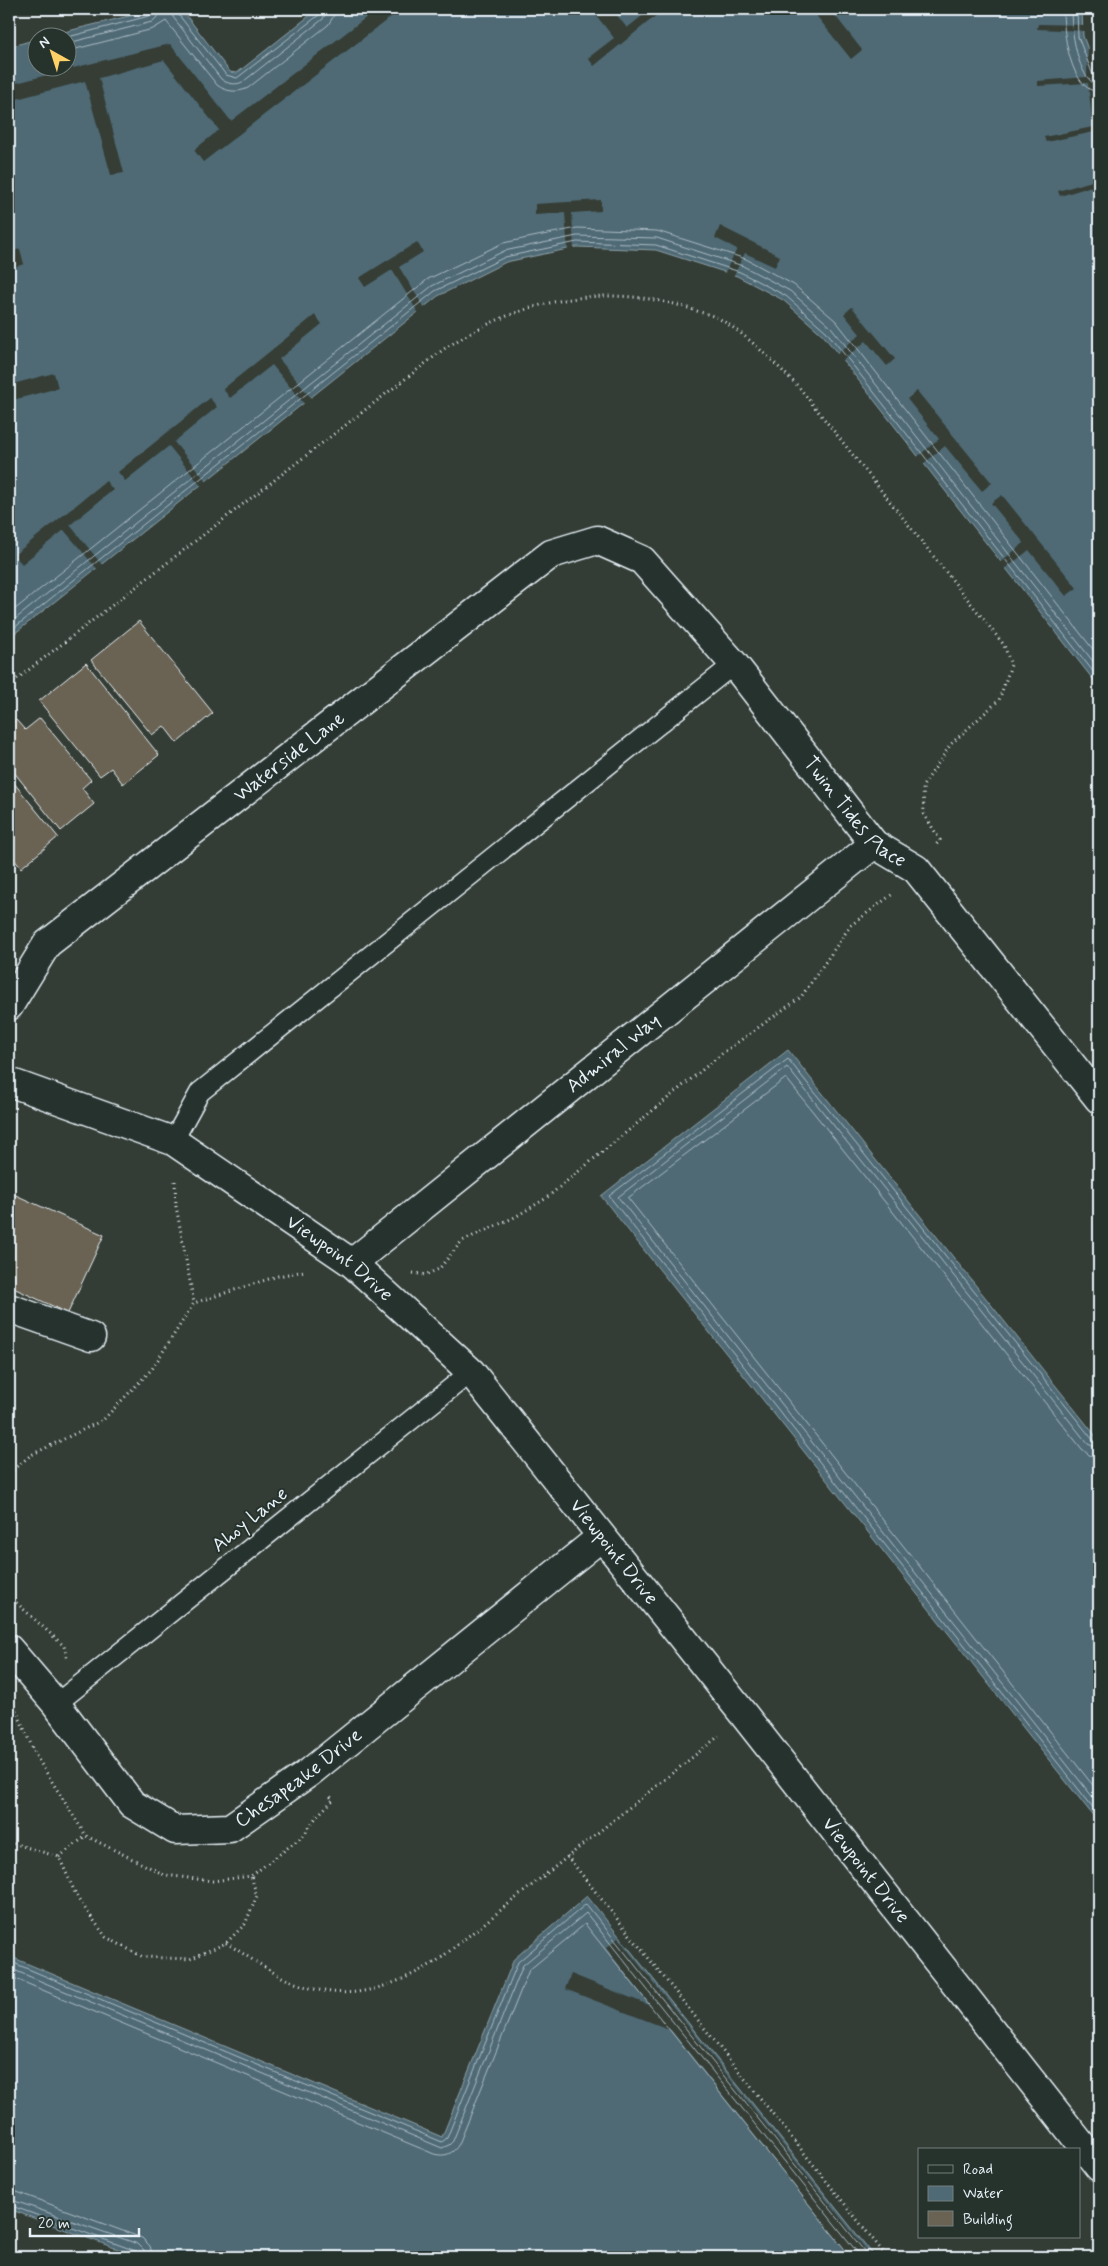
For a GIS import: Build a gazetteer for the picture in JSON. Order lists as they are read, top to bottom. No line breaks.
{"streets":{"street":["Waterside Lane","Twin Tides Place","Admiral Way","Viewpoint Drive","Chesapeake Drive"],"lane":["Ahoy Lane"]},"crossings":[["Waterside Lane","Twin Tides Place"],["Twin Tides Place","Admiral Way"],["Admiral Way","Viewpoint Drive"],["Viewpoint Drive","Ahoy Lane"],["Viewpoint Drive","Chesapeake Drive"],["Ahoy Lane","Chesapeake Drive"]],"legend":["Road","Water","Building"],"scale_bar":"20 m","north":"top left"}
